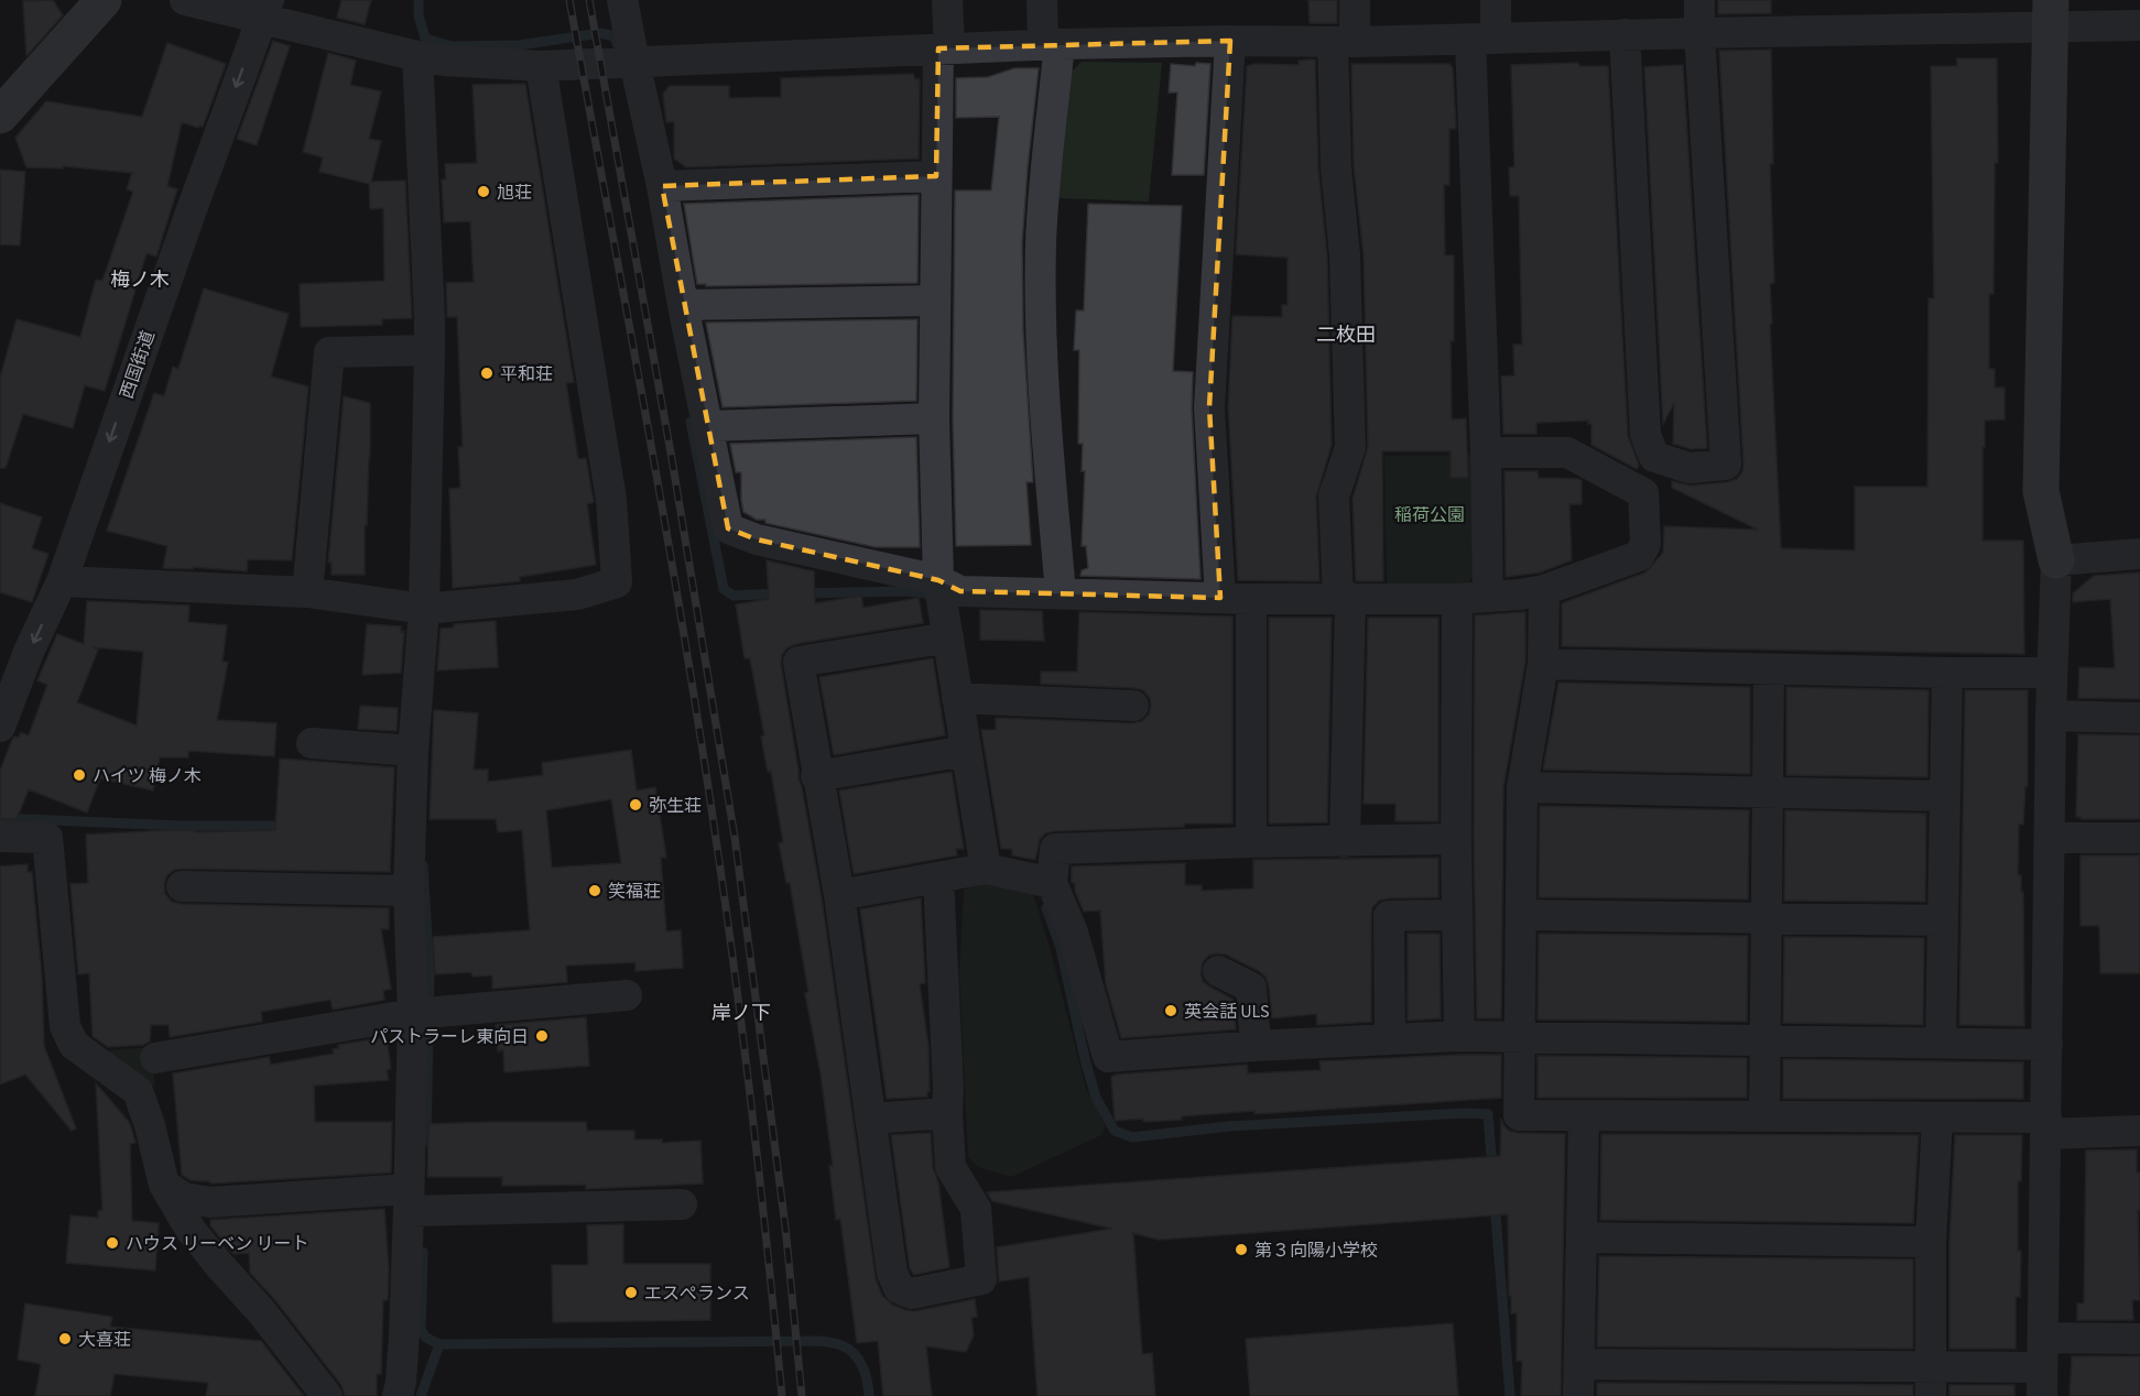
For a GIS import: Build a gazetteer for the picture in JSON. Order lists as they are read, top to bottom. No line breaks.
{"streets":{"street":["西国街道"]},"districts":["梅ノ木","二枚田","岸ノ下"],"parks":["稲荷公園"],"places":["旭荘","平和荘","ハイツ 梅ノ木","弥生荘","笑福荘","英会話 ULS","パストラーレ東向日","ハウス リーベン リート","第３向陽小学校","エスぺランス","大喜荘"]}
